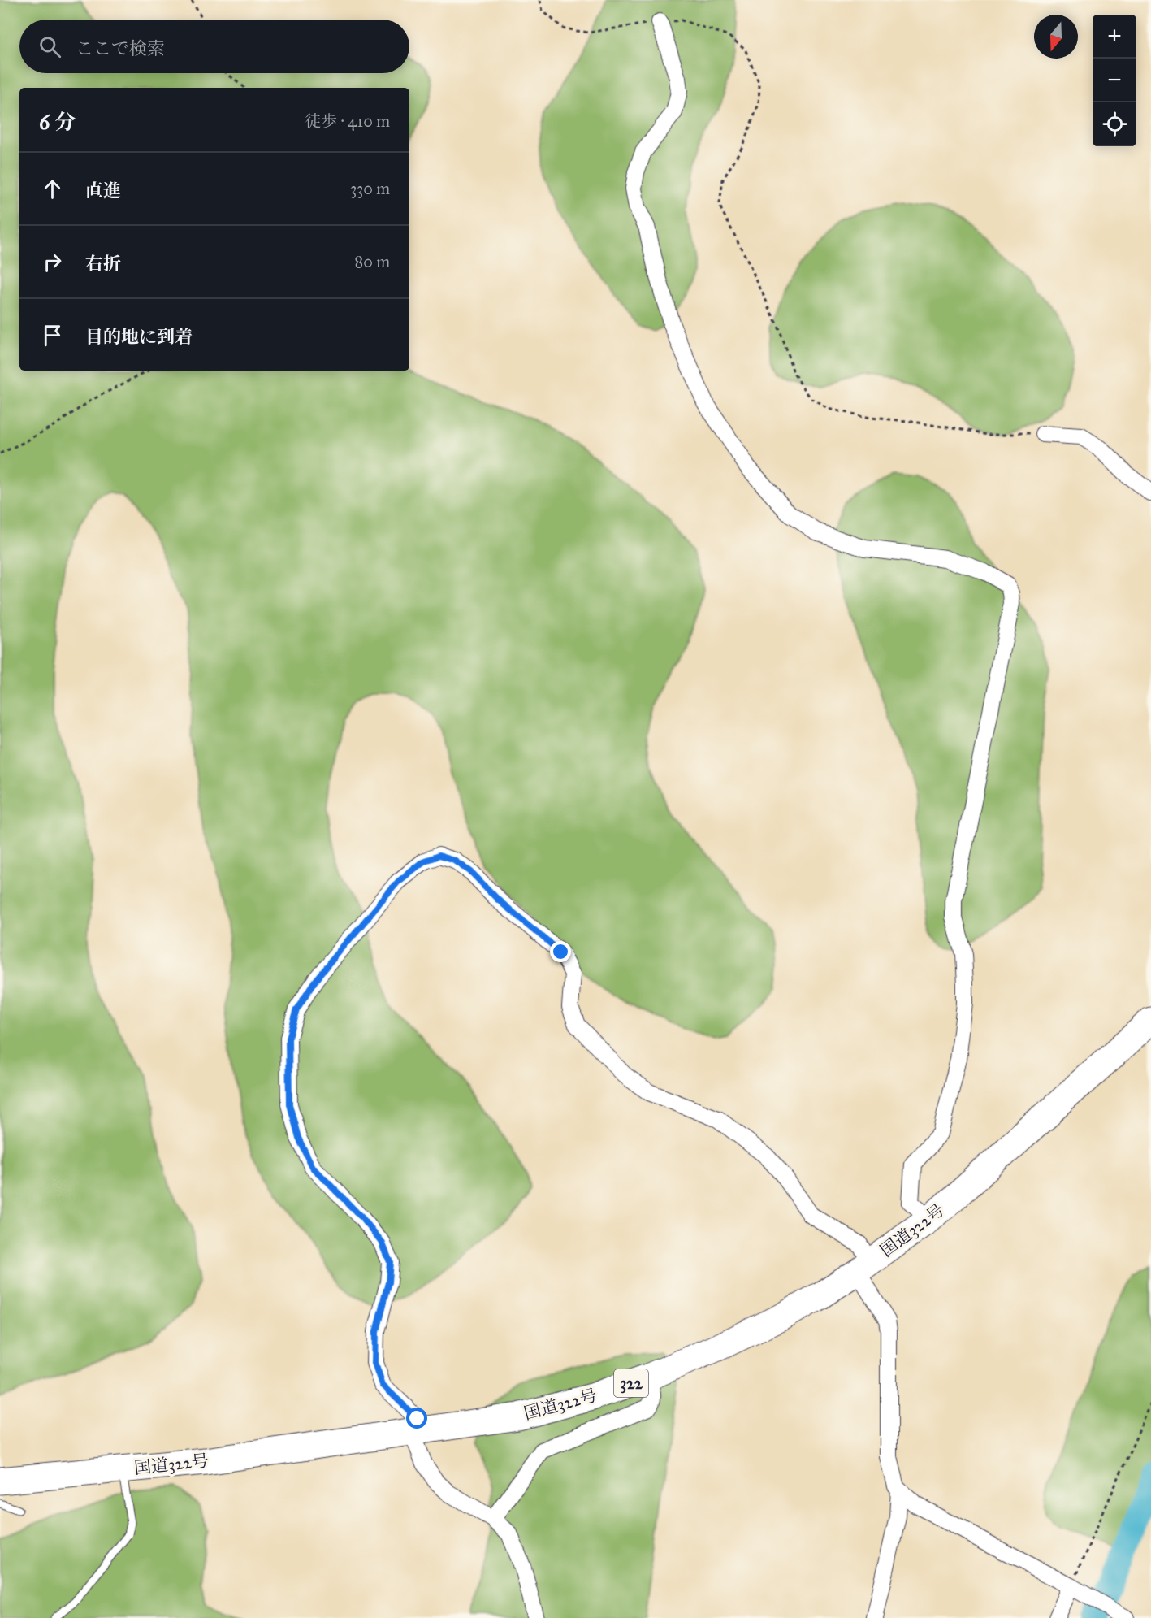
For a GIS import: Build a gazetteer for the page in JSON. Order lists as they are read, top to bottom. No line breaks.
{"streets":{"highway":["国道322号","322"]},"north":"bottom","page":{"map_buttons":["+","−"],"search":"ここで検索","heading":["6 分","徒歩 · 410 m"],"list":[["直進","330 m"],["右折","80 m"],"目的地に到着"]}}
